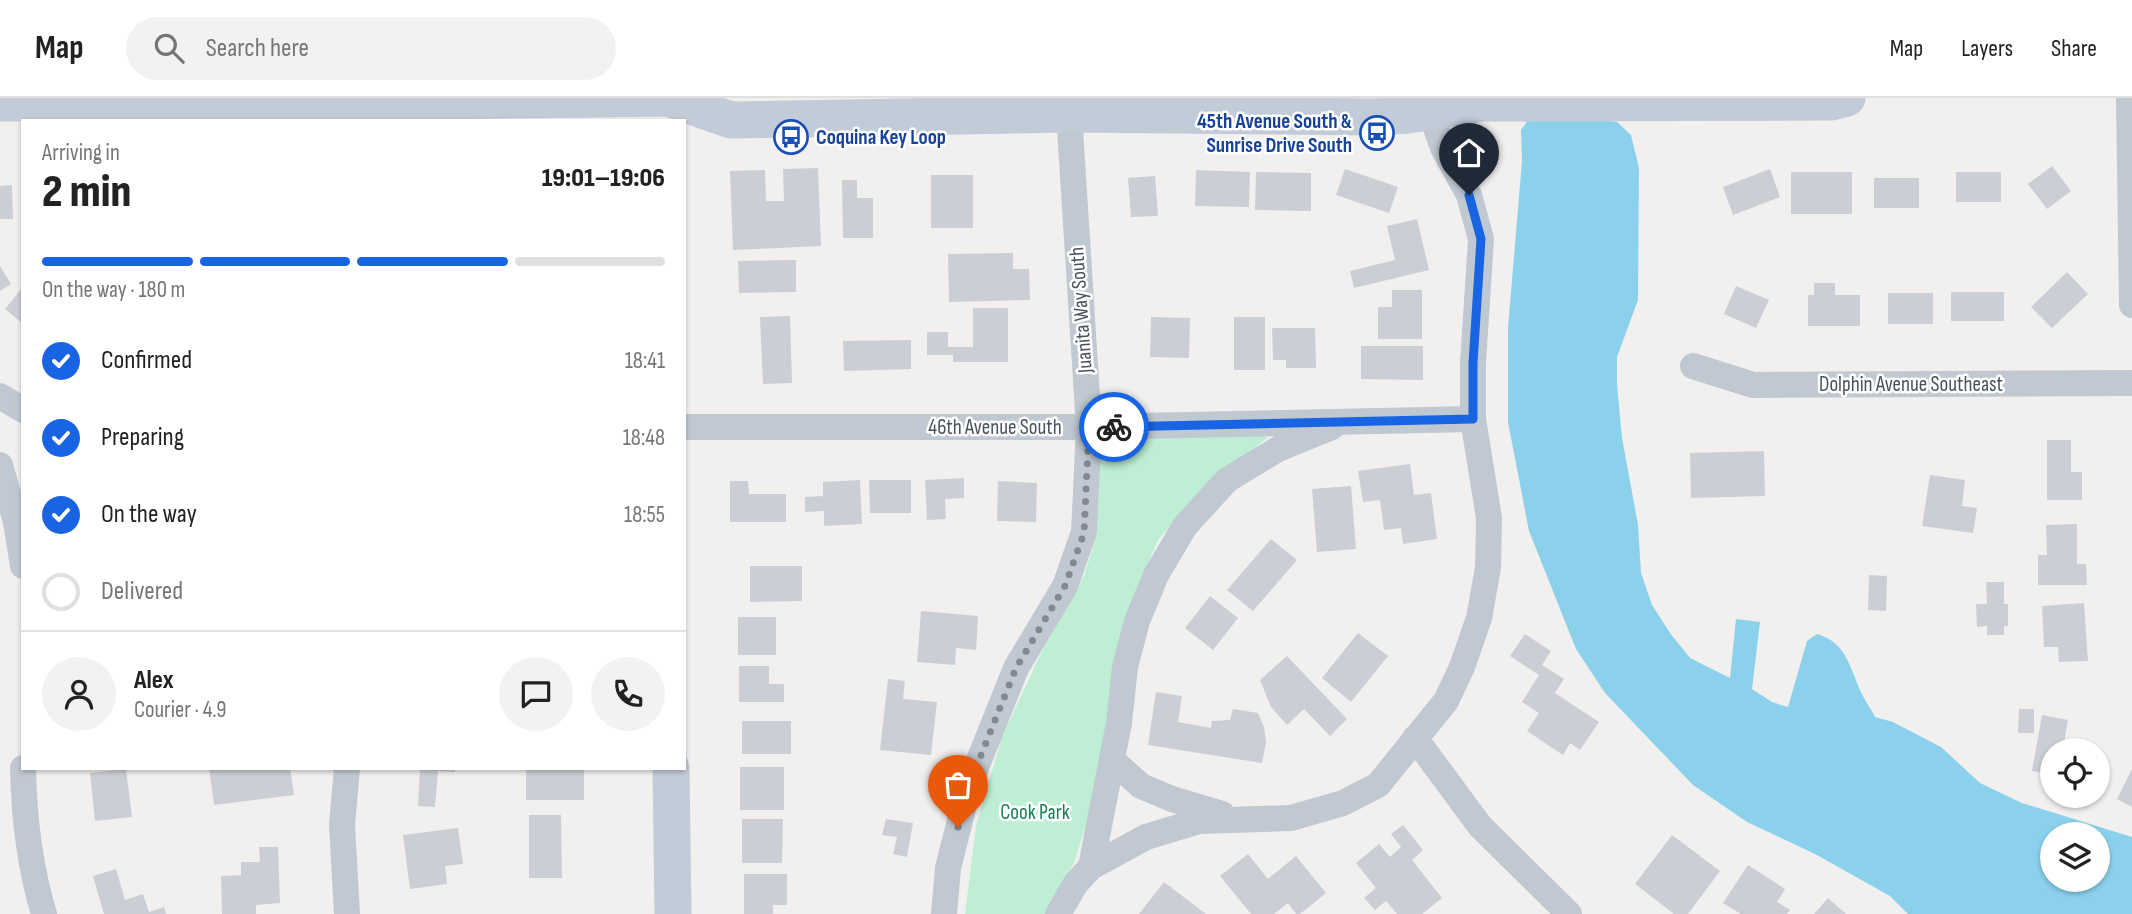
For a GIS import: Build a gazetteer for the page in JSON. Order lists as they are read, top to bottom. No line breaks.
{"streets":{"street":["Juanita Way South","Dolphin Avenue Southeast","46th Avenue South"]},"crossings":[["Juanita Way South","46th Avenue South"]],"parks":["Cook Park"],"places":{"bus stop":["45th Avenue South & Sunrise Drive South","Coquina Key Loop"]},"page":{"header":"Map","search":"Search here","nav":["Map","Layers","Share"],"heading":["2 min","Arriving in","19:01–19:06"],"panel":["Alex","Courier · 4.9"],"bar":"On the way · 180 m","list":[["Confirmed","18:41"],["Preparing","18:48"],["On the way","18:55"],"Delivered"]}}
